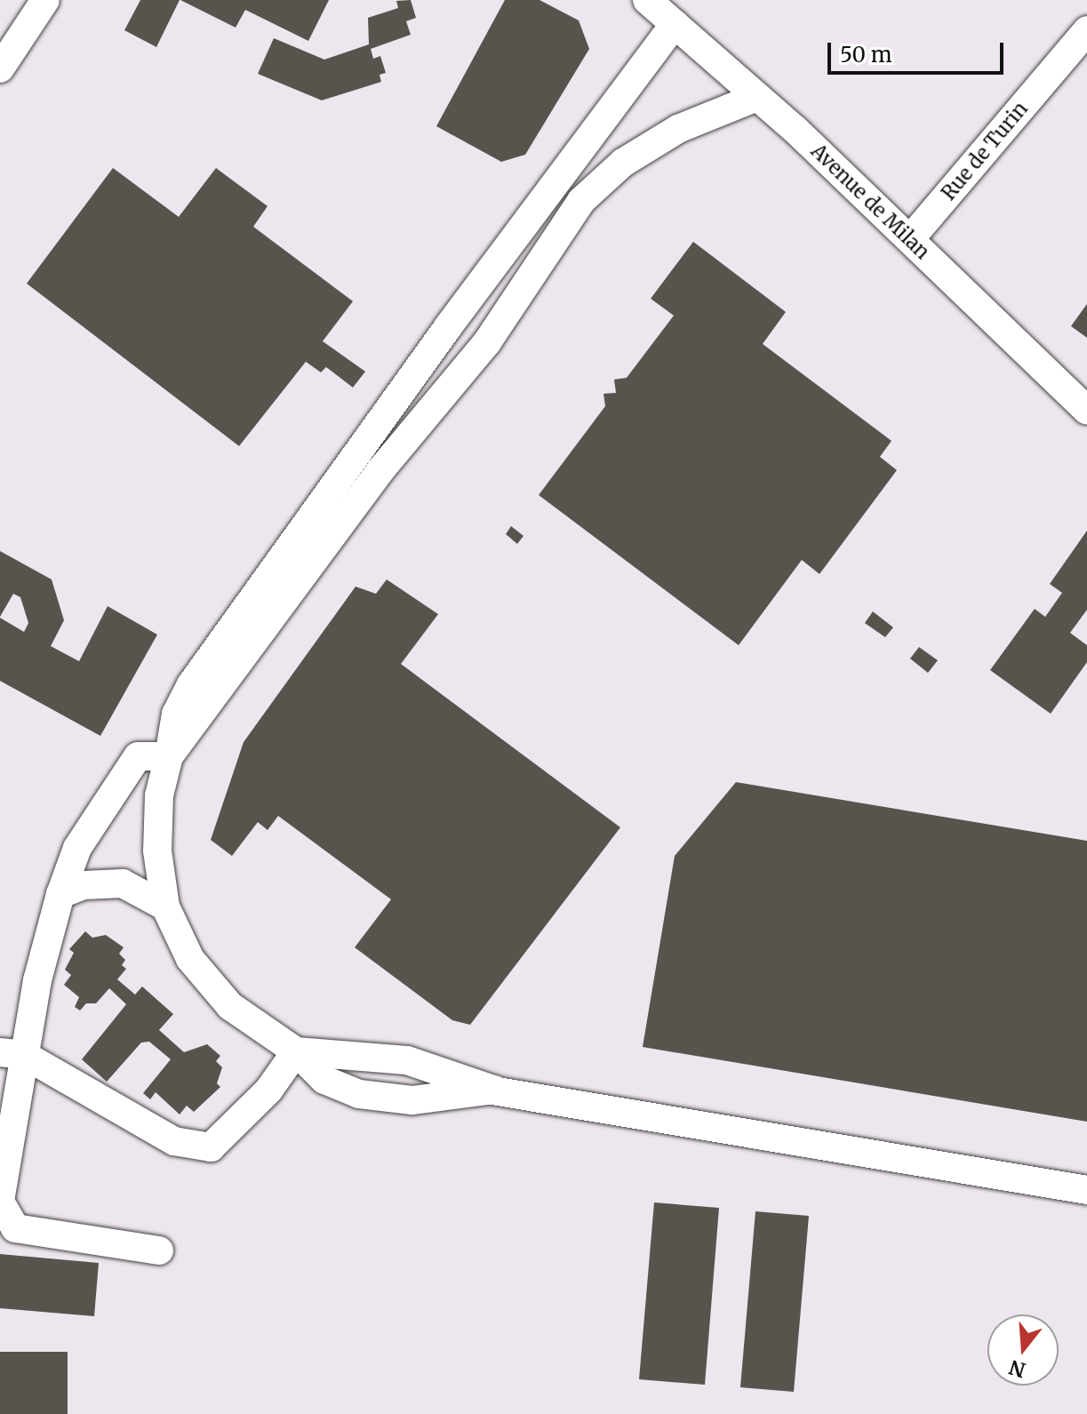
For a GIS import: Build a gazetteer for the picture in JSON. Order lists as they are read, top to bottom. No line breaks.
{"streets":{"street":["Rue de Turin","Avenue de Milan"]},"crossings":[["Rue de Turin","Avenue de Milan"]],"scale_bar":"50 m","north":"bottom"}
